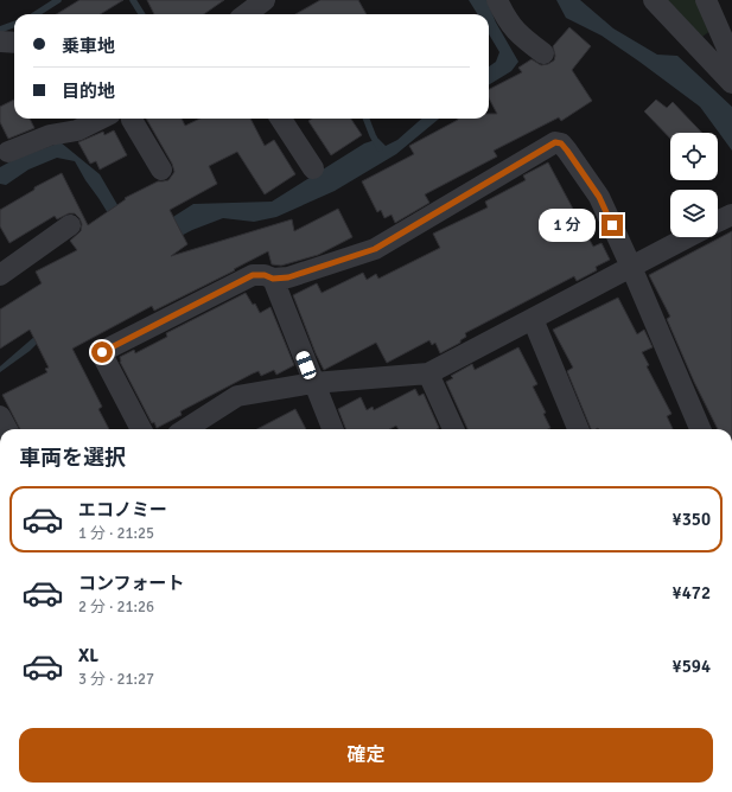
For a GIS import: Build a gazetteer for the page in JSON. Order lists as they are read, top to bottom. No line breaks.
{"page":{"banner":["乗車地","目的地"],"bubble":"1 分","heading":"車両を選択","list":[{"name":"エコノミー","note":"1 分 · 21:25","value":"¥350"},{"name":"コンフォート","note":"2 分 · 21:26","value":"¥472"},{"name":"XL","note":"3 分 · 21:27","value":"¥594"}],"buttons":"確定"}}
